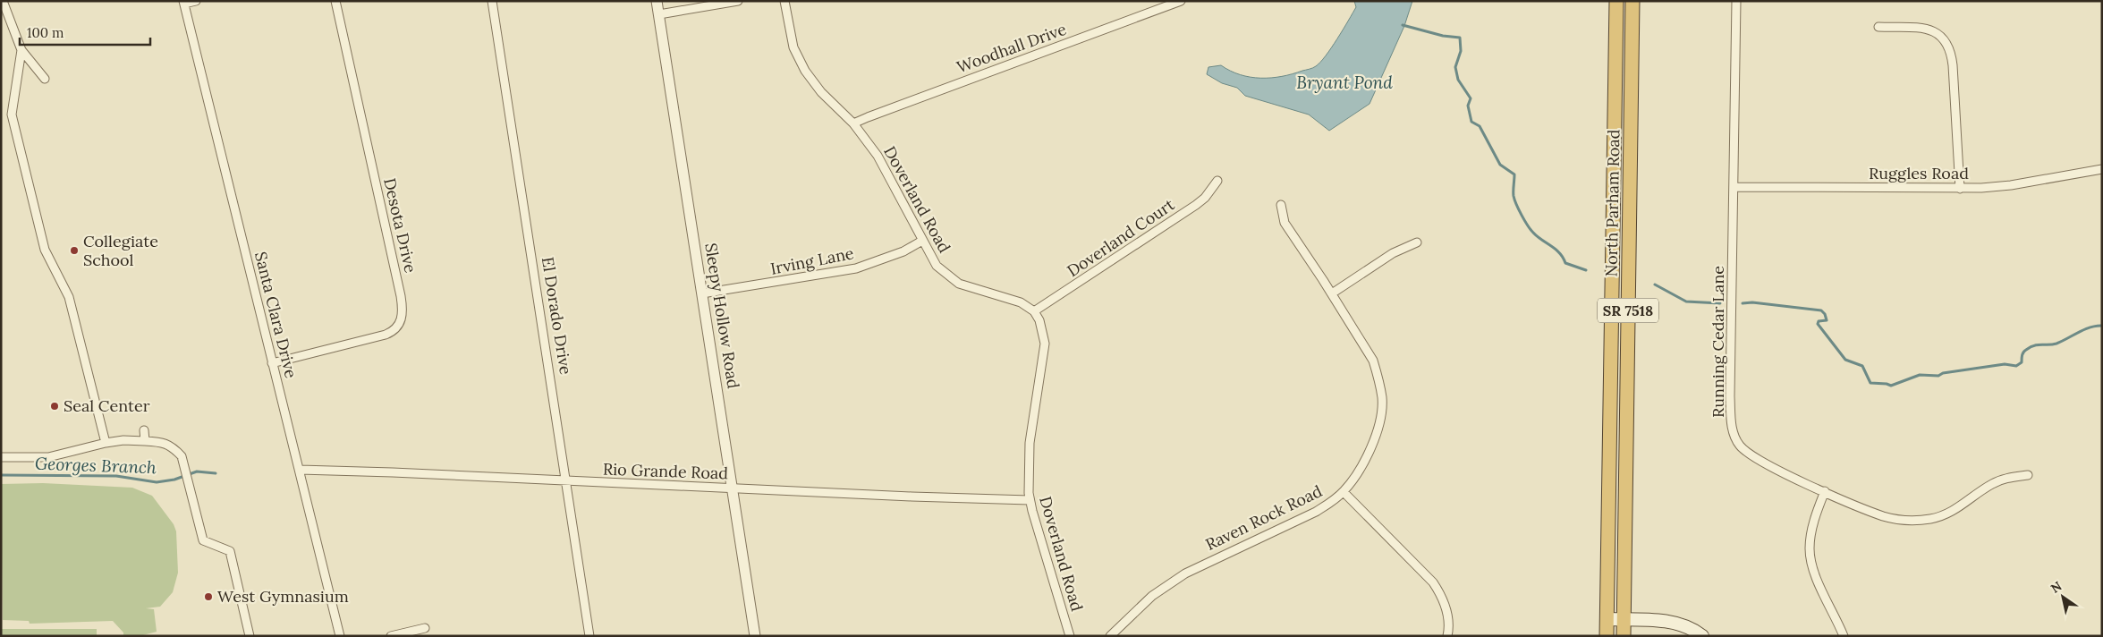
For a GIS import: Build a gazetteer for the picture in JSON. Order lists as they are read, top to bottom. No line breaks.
{"streets":{"highway":["North Parham Road","SR 7518"],"street":["Woodhall Drive","Ruggles Road","Doverland Road","Desota Drive","Doverland Court","Irving Lane","Santa Clara Drive","El Dorado Drive","Sleepy Hollow Road","Running Cedar Lane","Rio Grande Road","Raven Rock Road"]},"crossings":[["Woodhall Drive","Doverland Road"],["Ruggles Road","Running Cedar Lane"],["Doverland Road","Doverland Court"],["Doverland Road","Irving Lane"],["Doverland Road","Rio Grande Road"],["Desota Drive","Santa Clara Drive"],["Irving Lane","Sleepy Hollow Road"],["Santa Clara Drive","Rio Grande Road"],["El Dorado Drive","Rio Grande Road"],["Sleepy Hollow Road","Rio Grande Road"]],"water":["Bryant Pond","Georges Branch"],"places":["Collegiate School","Seal Center","West Gymnasium"],"scale_bar":"100 m","north":"top left"}
